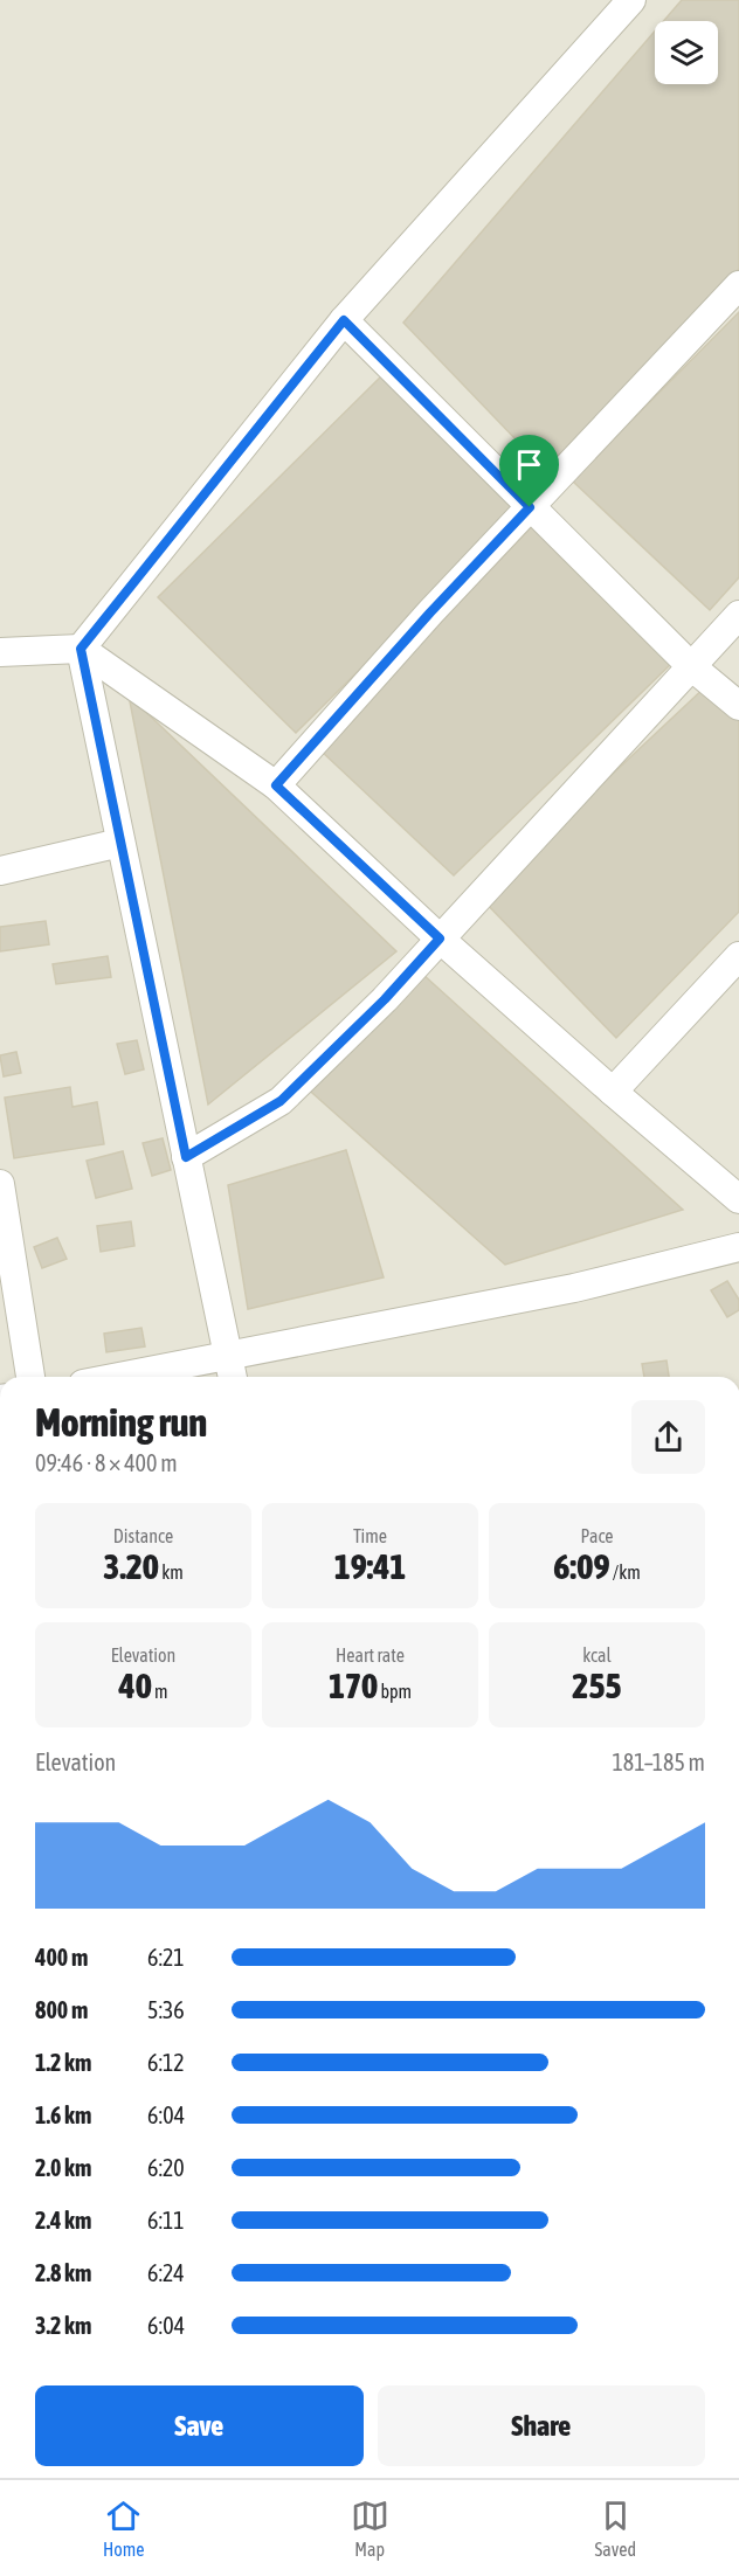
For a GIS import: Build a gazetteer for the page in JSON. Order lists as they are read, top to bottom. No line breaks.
{"page":{"heading":["Morning run","09:46 · 8 × 400 m"],"stats":[["Distance","3.20 km"],["Time","19:41"],["Pace","6:09 /km"],["Elevation","40 m"],["Heart rate","170 bpm"],["kcal","255"]],"chart":["Elevation","181–185 m"],"list":[{"name":"400 m","note":"6:21"},{"name":"800 m","note":"5:36"},{"name":"1.2 km","note":"6:12"},{"name":"1.6 km","note":"6:04"},{"name":"2.0 km","note":"6:20"},{"name":"2.4 km","note":"6:11"},{"name":"2.8 km","note":"6:24"},{"name":"3.2 km","note":"6:04"}],"buttons":["Save","Share"],"tabs":["Home","Map","Saved"]}}
